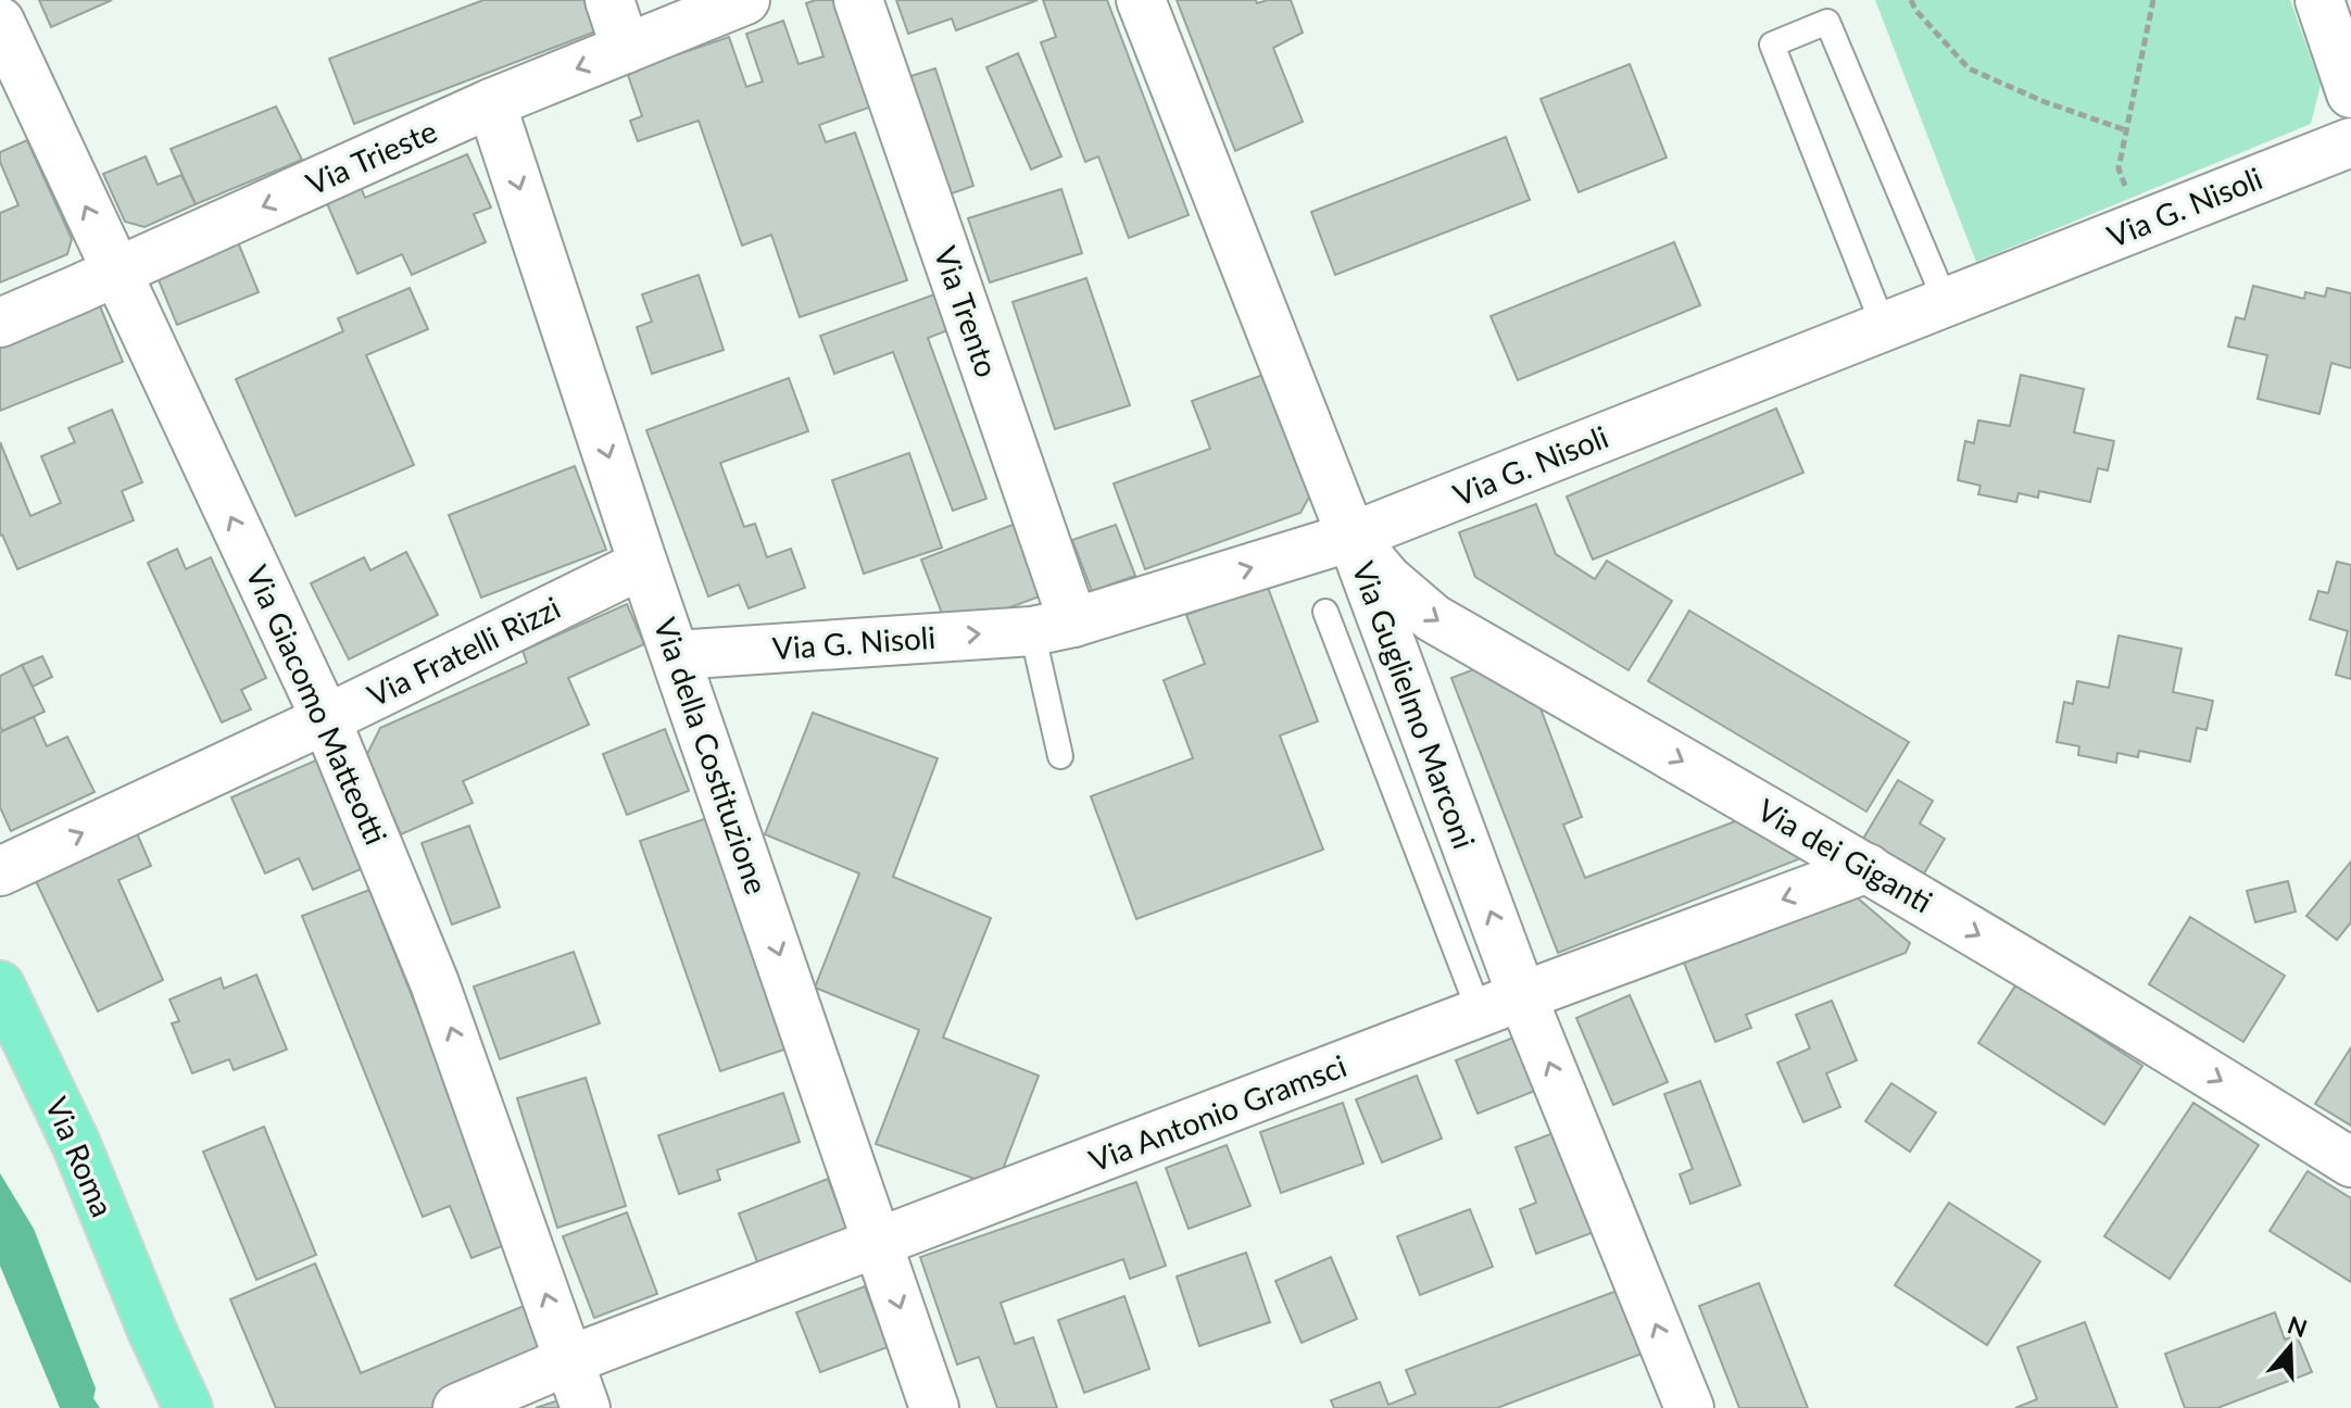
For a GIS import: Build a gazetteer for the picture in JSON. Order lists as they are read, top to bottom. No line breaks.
{"streets":{"main road":["Via Roma"],"street":["Via Trieste","Via G. Nisoli","Via Trento","Via Fratelli Rizzi","Via Giacomo Matteotti","Via Guglielmo Marconi","Via della Costituzione","Via dei Giganti","Via Antonio Gramsci"]},"crossings":[["Via Trieste","Via Giacomo Matteotti"],["Via Trieste","Via della Costituzione"],["Via G. Nisoli","Via Trento"],["Via G. Nisoli","Via Guglielmo Marconi"],["Via G. Nisoli","Via della Costituzione"],["Via G. Nisoli","Via dei Giganti"],["Via Fratelli Rizzi","Via Giacomo Matteotti"],["Via Fratelli Rizzi","Via della Costituzione"],["Via Giacomo Matteotti","Via Antonio Gramsci"],["Via Guglielmo Marconi","Via dei Giganti"],["Via Guglielmo Marconi","Via Antonio Gramsci"],["Via della Costituzione","Via Antonio Gramsci"],["Via dei Giganti","Via Antonio Gramsci"]],"one_way":["Via Trieste","Via G. Nisoli","Via Fratelli Rizzi","Via Giacomo Matteotti","Via della Costituzione","Via dei Giganti"],"north":"top"}
